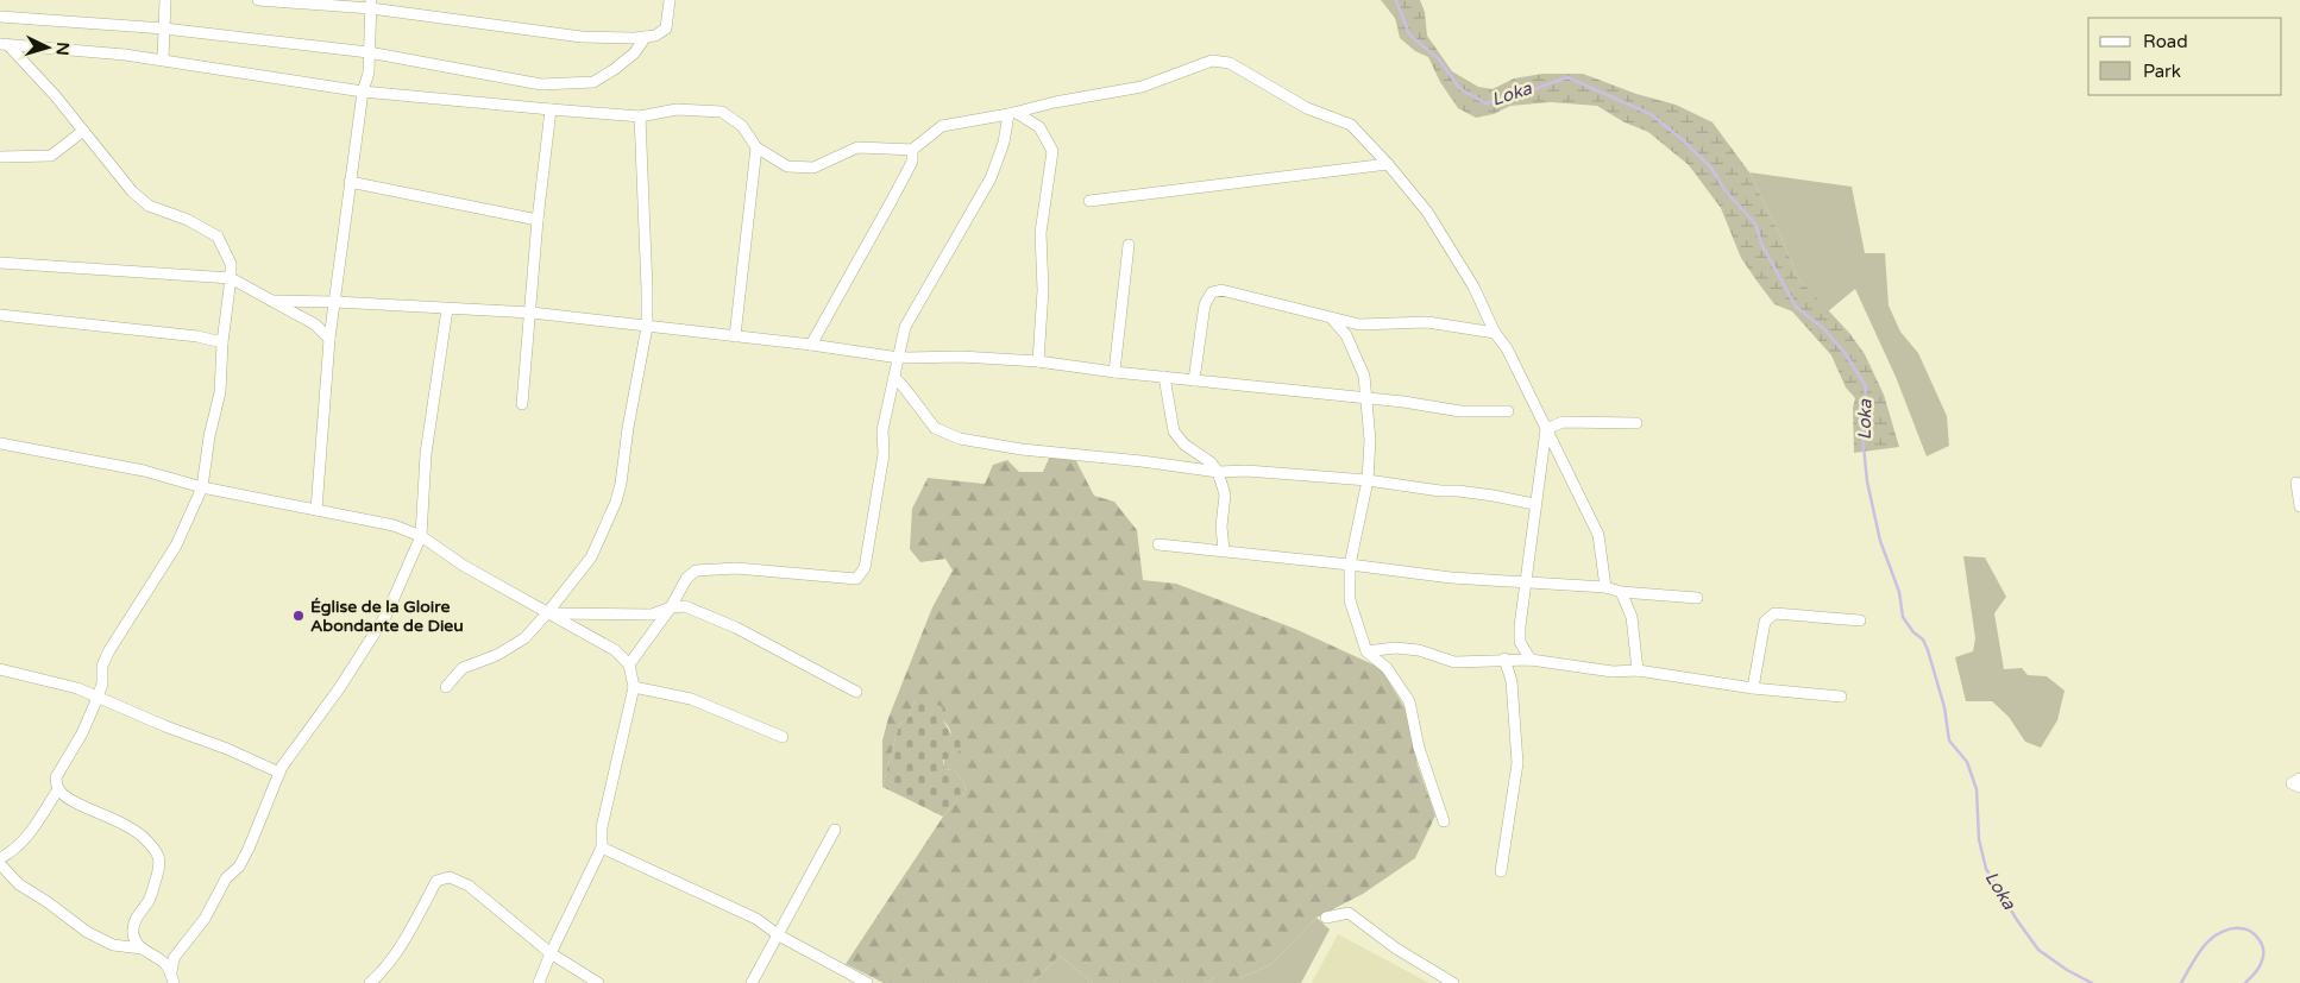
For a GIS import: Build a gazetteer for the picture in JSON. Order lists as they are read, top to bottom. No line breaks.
{"water":["Loka"],"places":["Église de la Gloire Abondante de Dieu"],"legend":["Road","Park"],"north":"right"}
